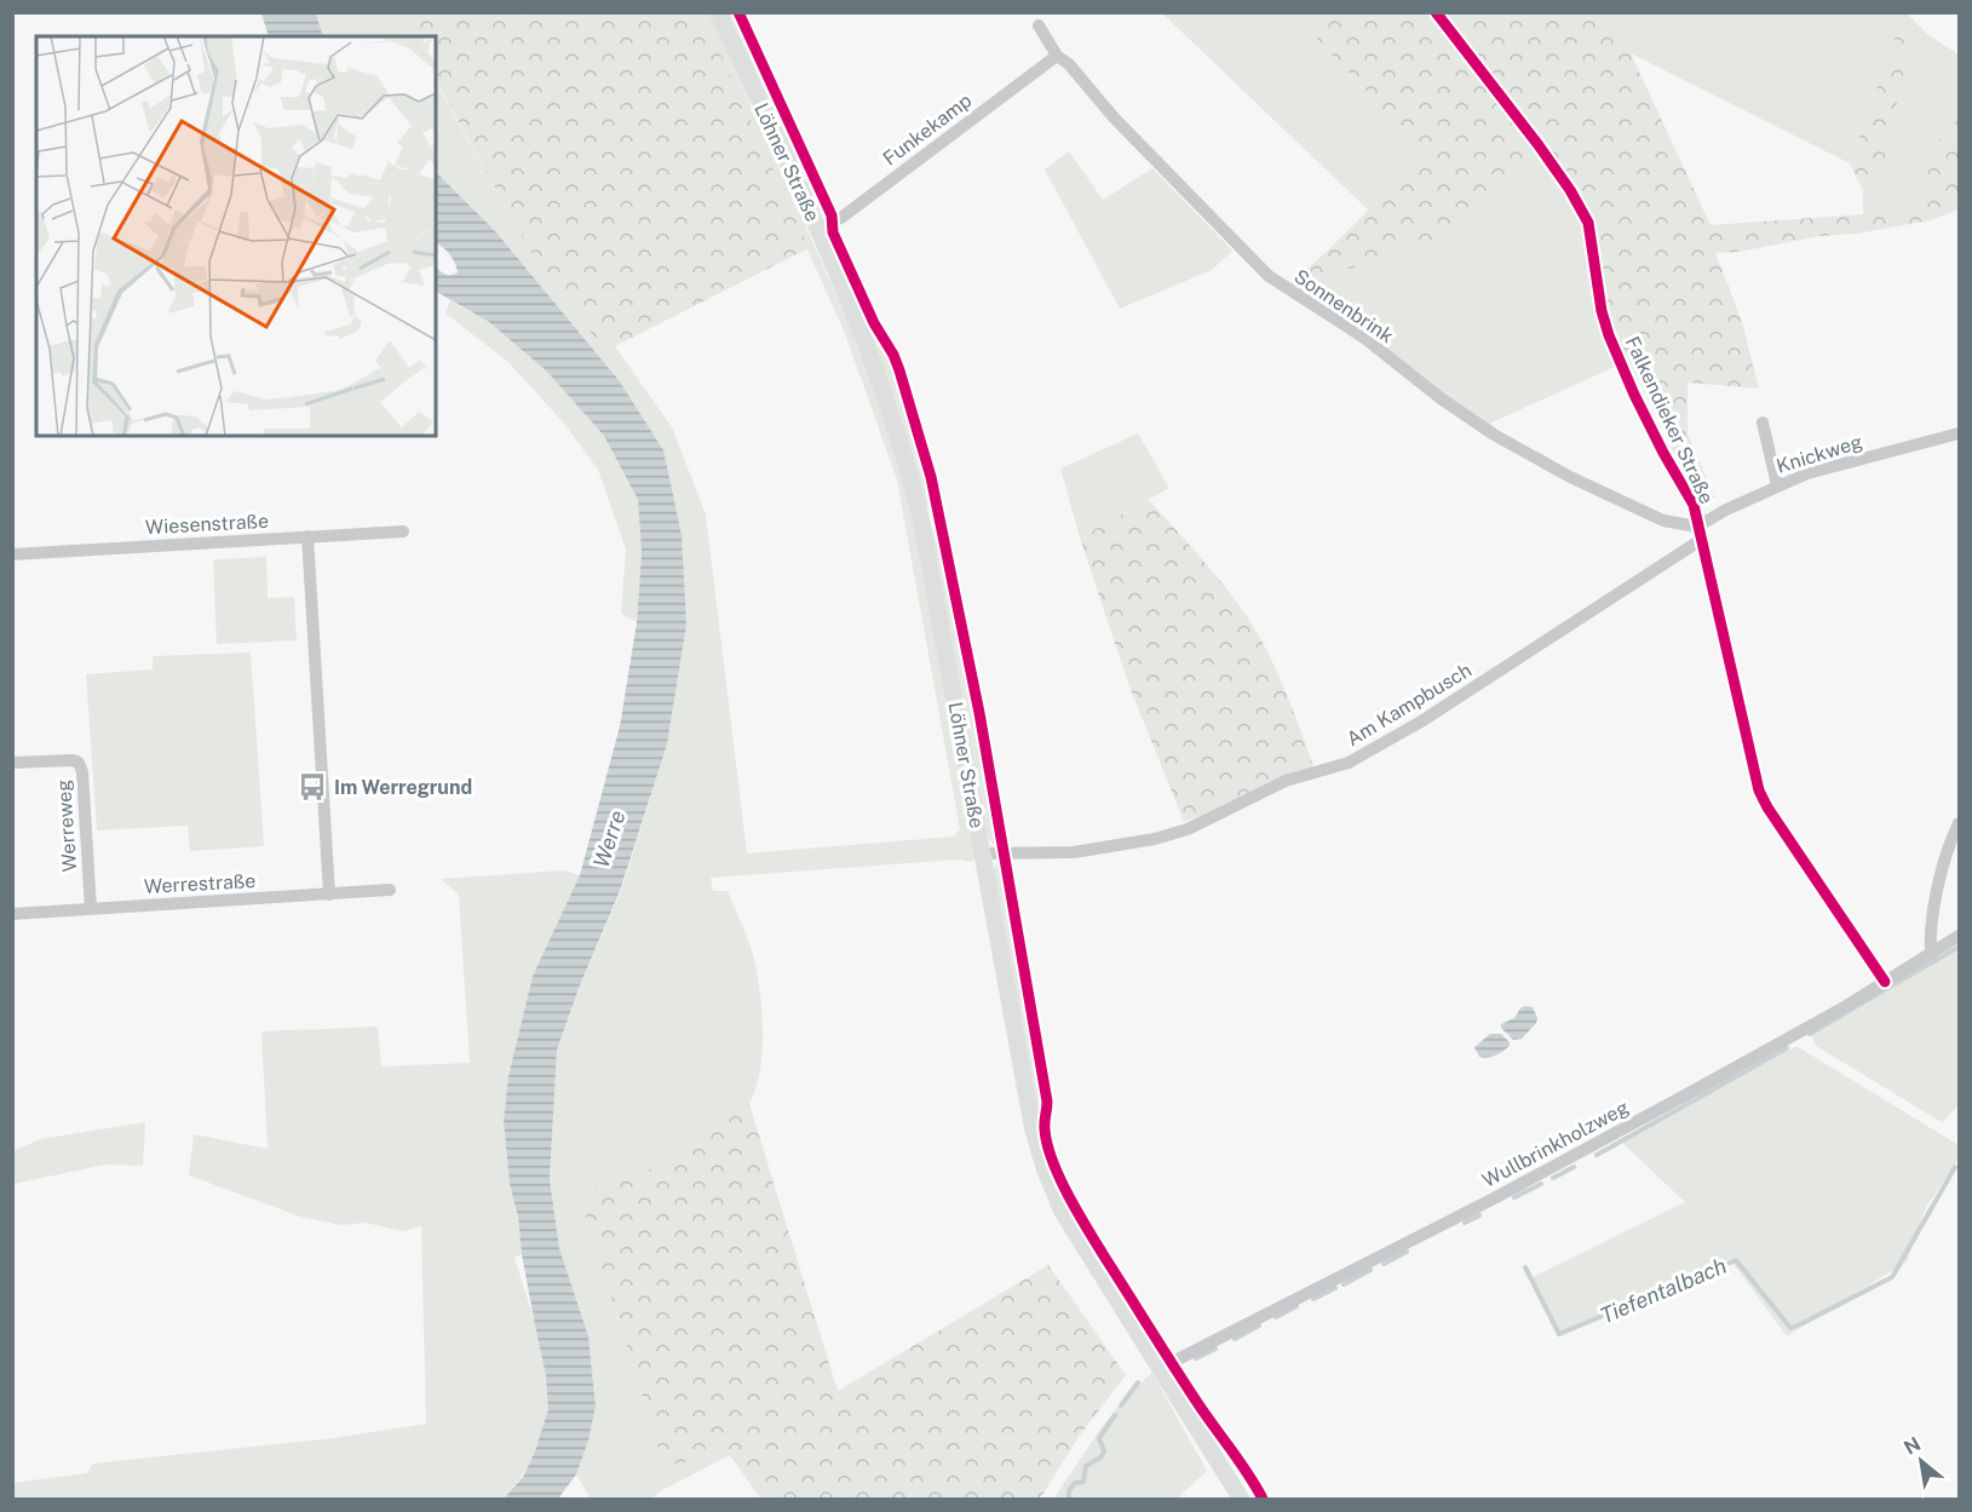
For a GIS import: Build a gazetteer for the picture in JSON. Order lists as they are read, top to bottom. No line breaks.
{"streets":{"main road":["Löhner Straße"],"street":["Funkekamp","Sonnenbrink","Falkendieker Straße","Knickweg","Wiesenstraße","Am Kampbusch","Werreweg","Werrestraße","Wullbrinkholzweg"]},"crossings":[["Funkekamp","Löhner Straße"],["Funkekamp","Sonnenbrink"],["Löhner Straße","Am Kampbusch"],["Löhner Straße","Wullbrinkholzweg"],["Sonnenbrink","Falkendieker Straße"],["Sonnenbrink","Knickweg"],["Sonnenbrink","Am Kampbusch"],["Falkendieker Straße","Knickweg"],["Falkendieker Straße","Am Kampbusch"],["Falkendieker Straße","Wullbrinkholzweg"],["Knickweg","Am Kampbusch"],["Werreweg","Werrestraße"]],"water":["Werre","Tiefentalbach"],"places":{"bus stop":["Im Werregrund"]},"north":"top left"}
